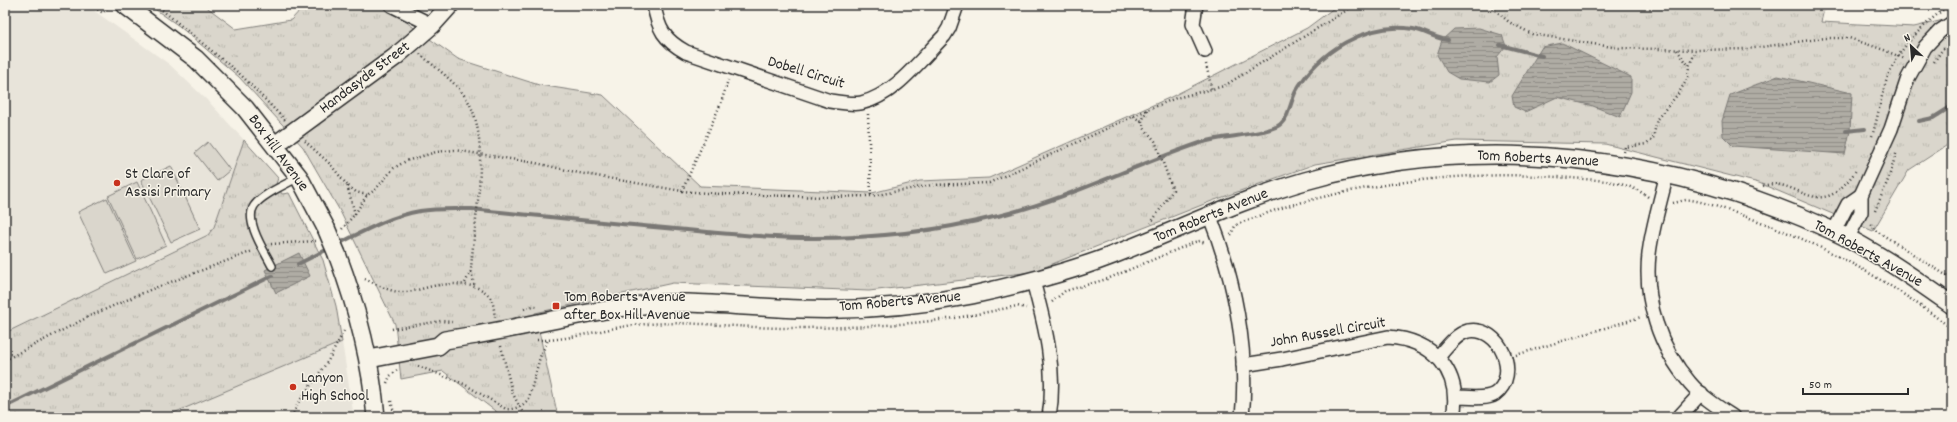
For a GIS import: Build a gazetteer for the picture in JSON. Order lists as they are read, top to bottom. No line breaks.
{"streets":{"street":["Dobell Circuit","Handasyde Street","Box Hill Avenue","Tom Roberts Avenue","John Russell Circuit"]},"crossings":[["Handasyde Street","Box Hill Avenue"],["Box Hill Avenue","Tom Roberts Avenue"]],"places":{"other":["St Clare of Assisi Primary","Lanyon High School"],"transit":["Tom Roberts Avenue after Box Hill Avenue"]},"scale_bar":"50 m","north":"top left"}
